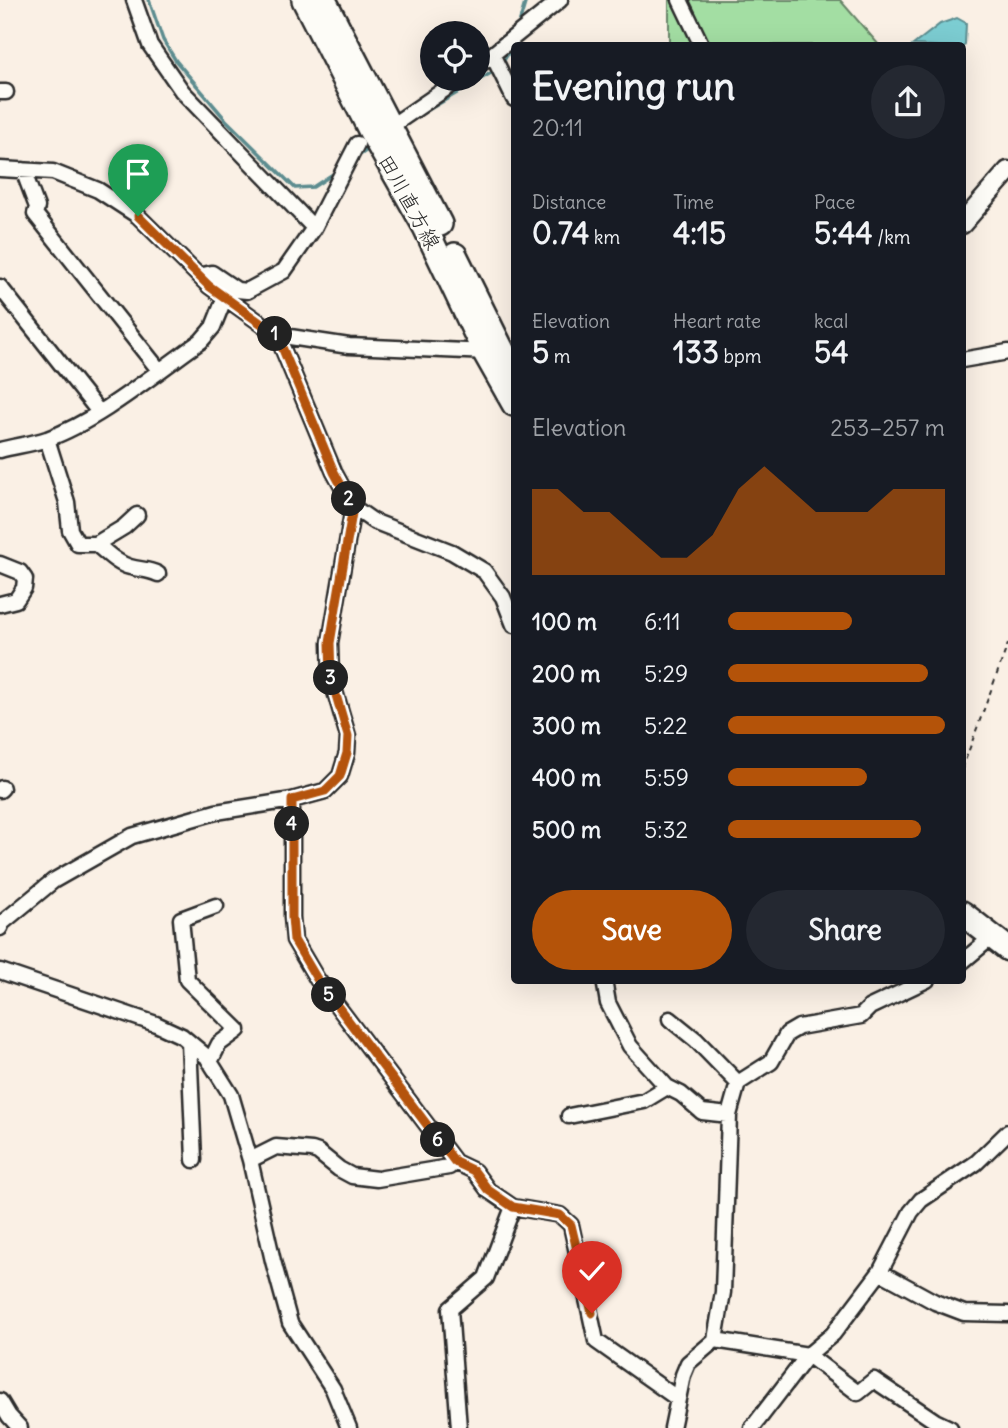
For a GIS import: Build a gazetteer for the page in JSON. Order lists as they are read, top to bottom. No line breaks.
{"streets":{"main road":["田川直方線"]},"page":{"heading":["Evening run","20:11"],"stats":[["Distance","0.74 km"],["Time","4:15"],["Pace","5:44 /km"],["Elevation","5 m"],["Heart rate","133 bpm"],["kcal","54"]],"pins":["1","2","3","4","5","6"],"chart":["Elevation","253–257 m"],"list":[{"name":"100 m","note":"6:11"},{"name":"200 m","note":"5:29"},{"name":"300 m","note":"5:22"},{"name":"400 m","note":"5:59"},{"name":"500 m","note":"5:32"}],"buttons":["Save","Share"]}}
